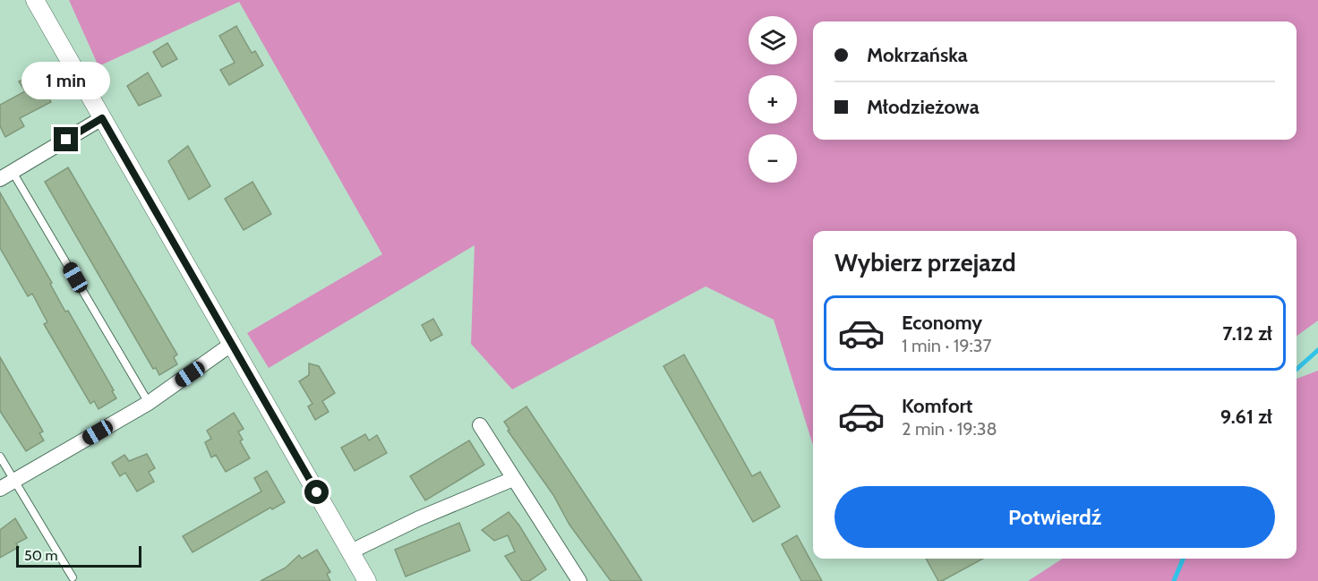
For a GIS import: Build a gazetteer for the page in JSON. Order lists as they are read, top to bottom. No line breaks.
{"scale_bar":"50 m","page":{"map_buttons":["+","−"],"banner":["Mokrzańska","Młodzieżowa"],"bubble":"1 min","heading":"Wybierz przejazd","list":[{"name":"Economy","note":"1 min · 19:37","value":"7.12 zł"},{"name":"Komfort","note":"2 min · 19:38","value":"9.61 zł"}],"buttons":"Potwierdź","scale":"50 m"}}
